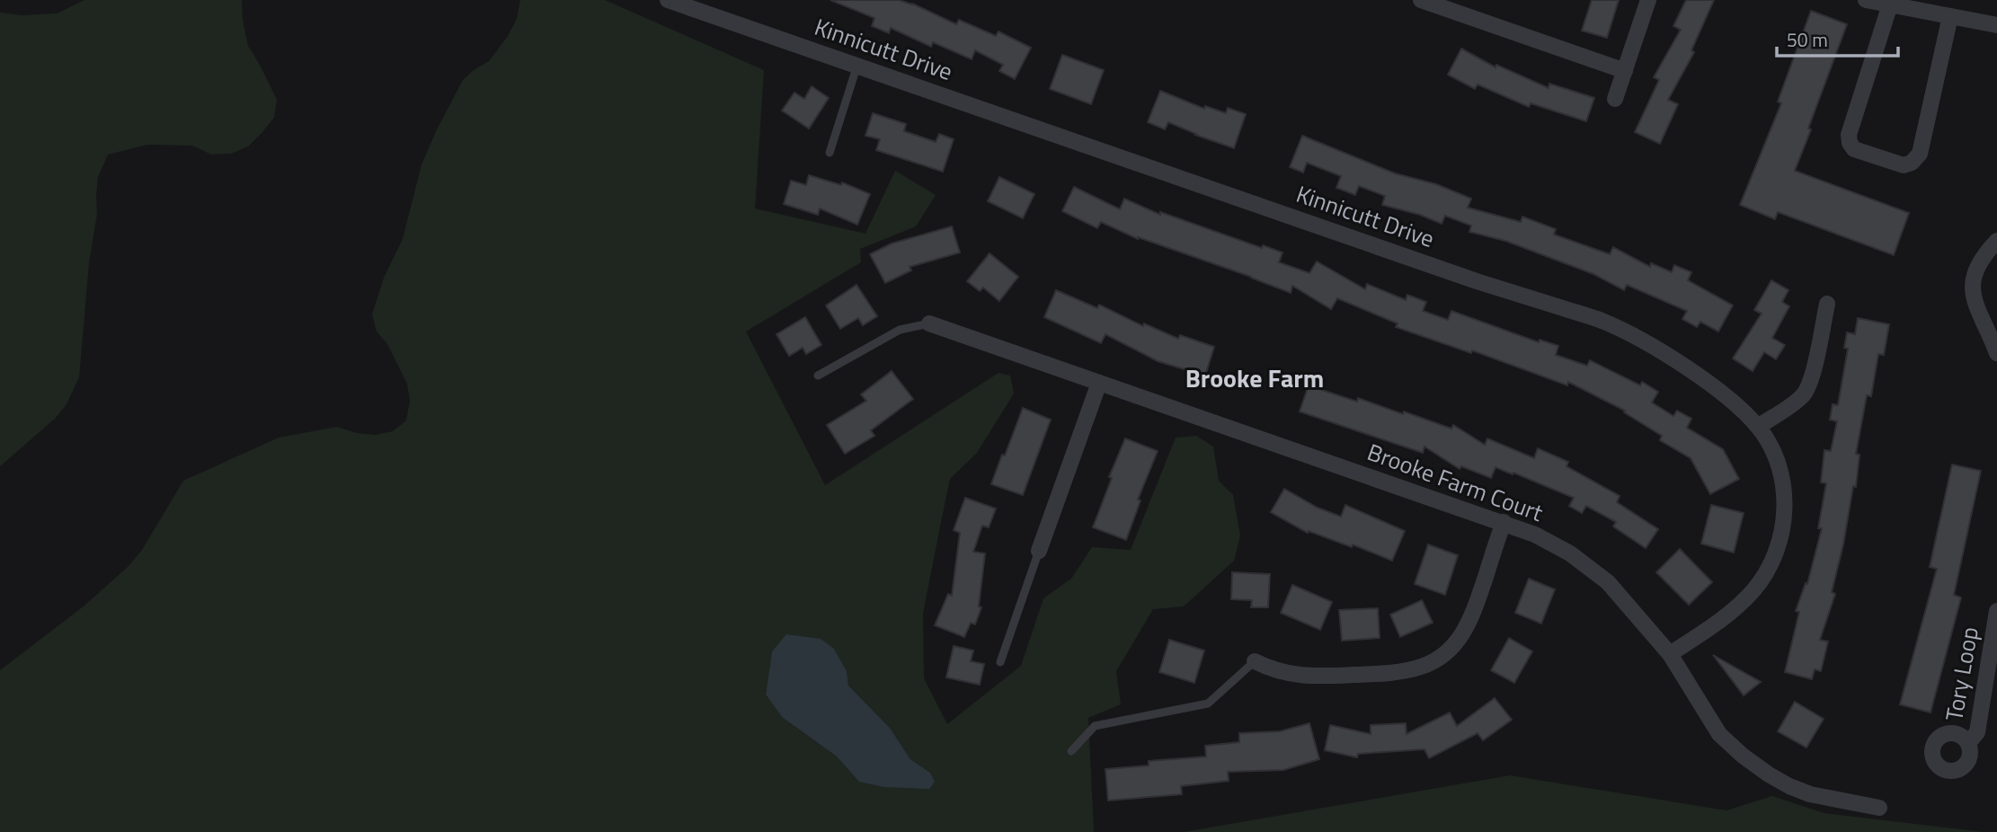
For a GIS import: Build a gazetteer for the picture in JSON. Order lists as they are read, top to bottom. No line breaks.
{"streets":{"street":["Kinnicutt Drive","Brooke Farm Court","Tory Loop"]},"crossings":[["Kinnicutt Drive","Brooke Farm Court"]],"districts":["Brooke Farm"],"scale_bar":"50 m"}
